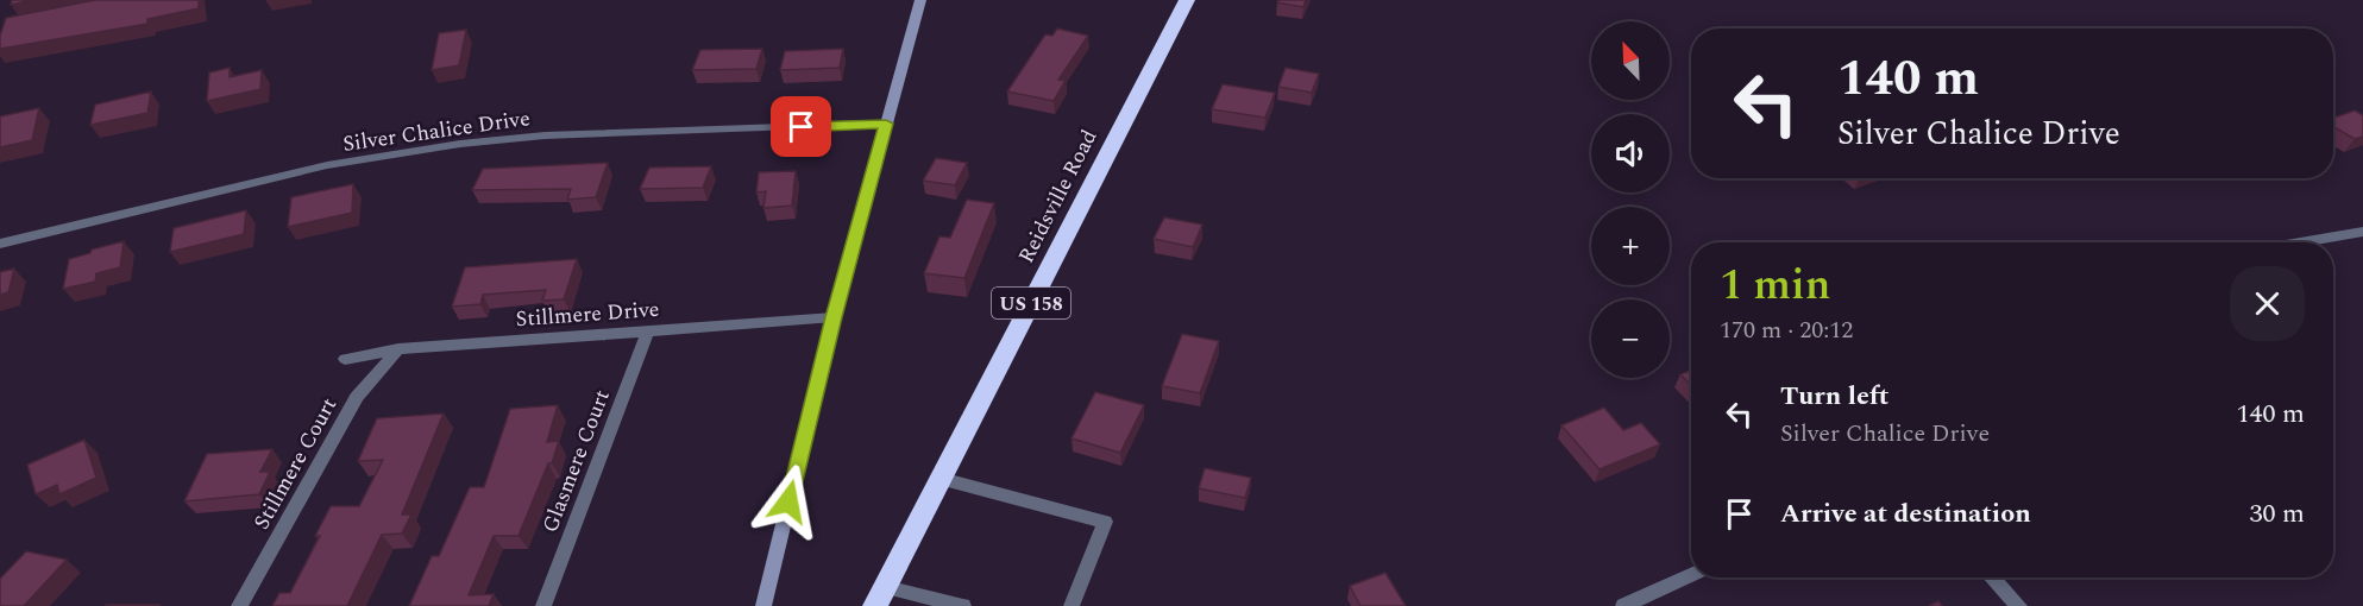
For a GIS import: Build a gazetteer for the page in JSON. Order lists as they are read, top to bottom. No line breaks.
{"streets":{"highway":["Reidsville Road","US 158"],"street":["Silver Chalice Drive","Stillmere Drive","Glasmere Court","Stillmere Court"]},"crossings":[["Stillmere Drive","Glasmere Court"],["Stillmere Drive","Stillmere Court"]],"north":"top left","page":{"map_buttons":["+","−"],"turn":["140 m","Silver Chalice Drive"],"heading":["1 min","170 m · 20:12"],"list":[{"name":"Turn left","note":"Silver Chalice Drive","value":"140 m"},{"name":"Arrive at destination","value":"30 m"}]}}
